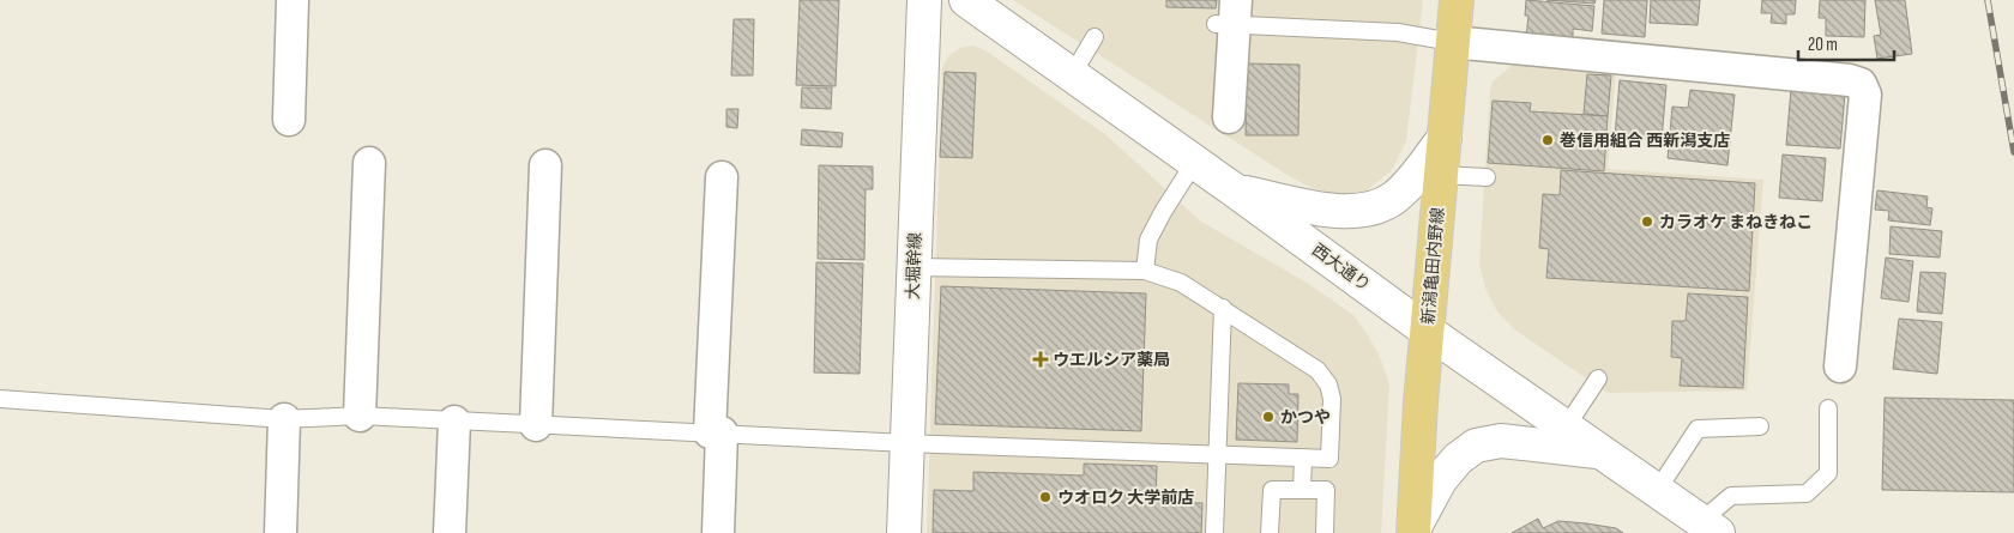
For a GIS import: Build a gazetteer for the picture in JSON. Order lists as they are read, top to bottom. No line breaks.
{"streets":{"main road":["新潟亀田内野線"],"street":["大堀幹線","西大通り"]},"crossings":[["新潟亀田内野線","西大通り"]],"places":{"other":["巻信用組合 西新潟支店","カラオケ まねきねこ","かつや","ウオロク 大学前店"],"health":["ウエルシア薬局"]},"scale_bar":"20 m"}
